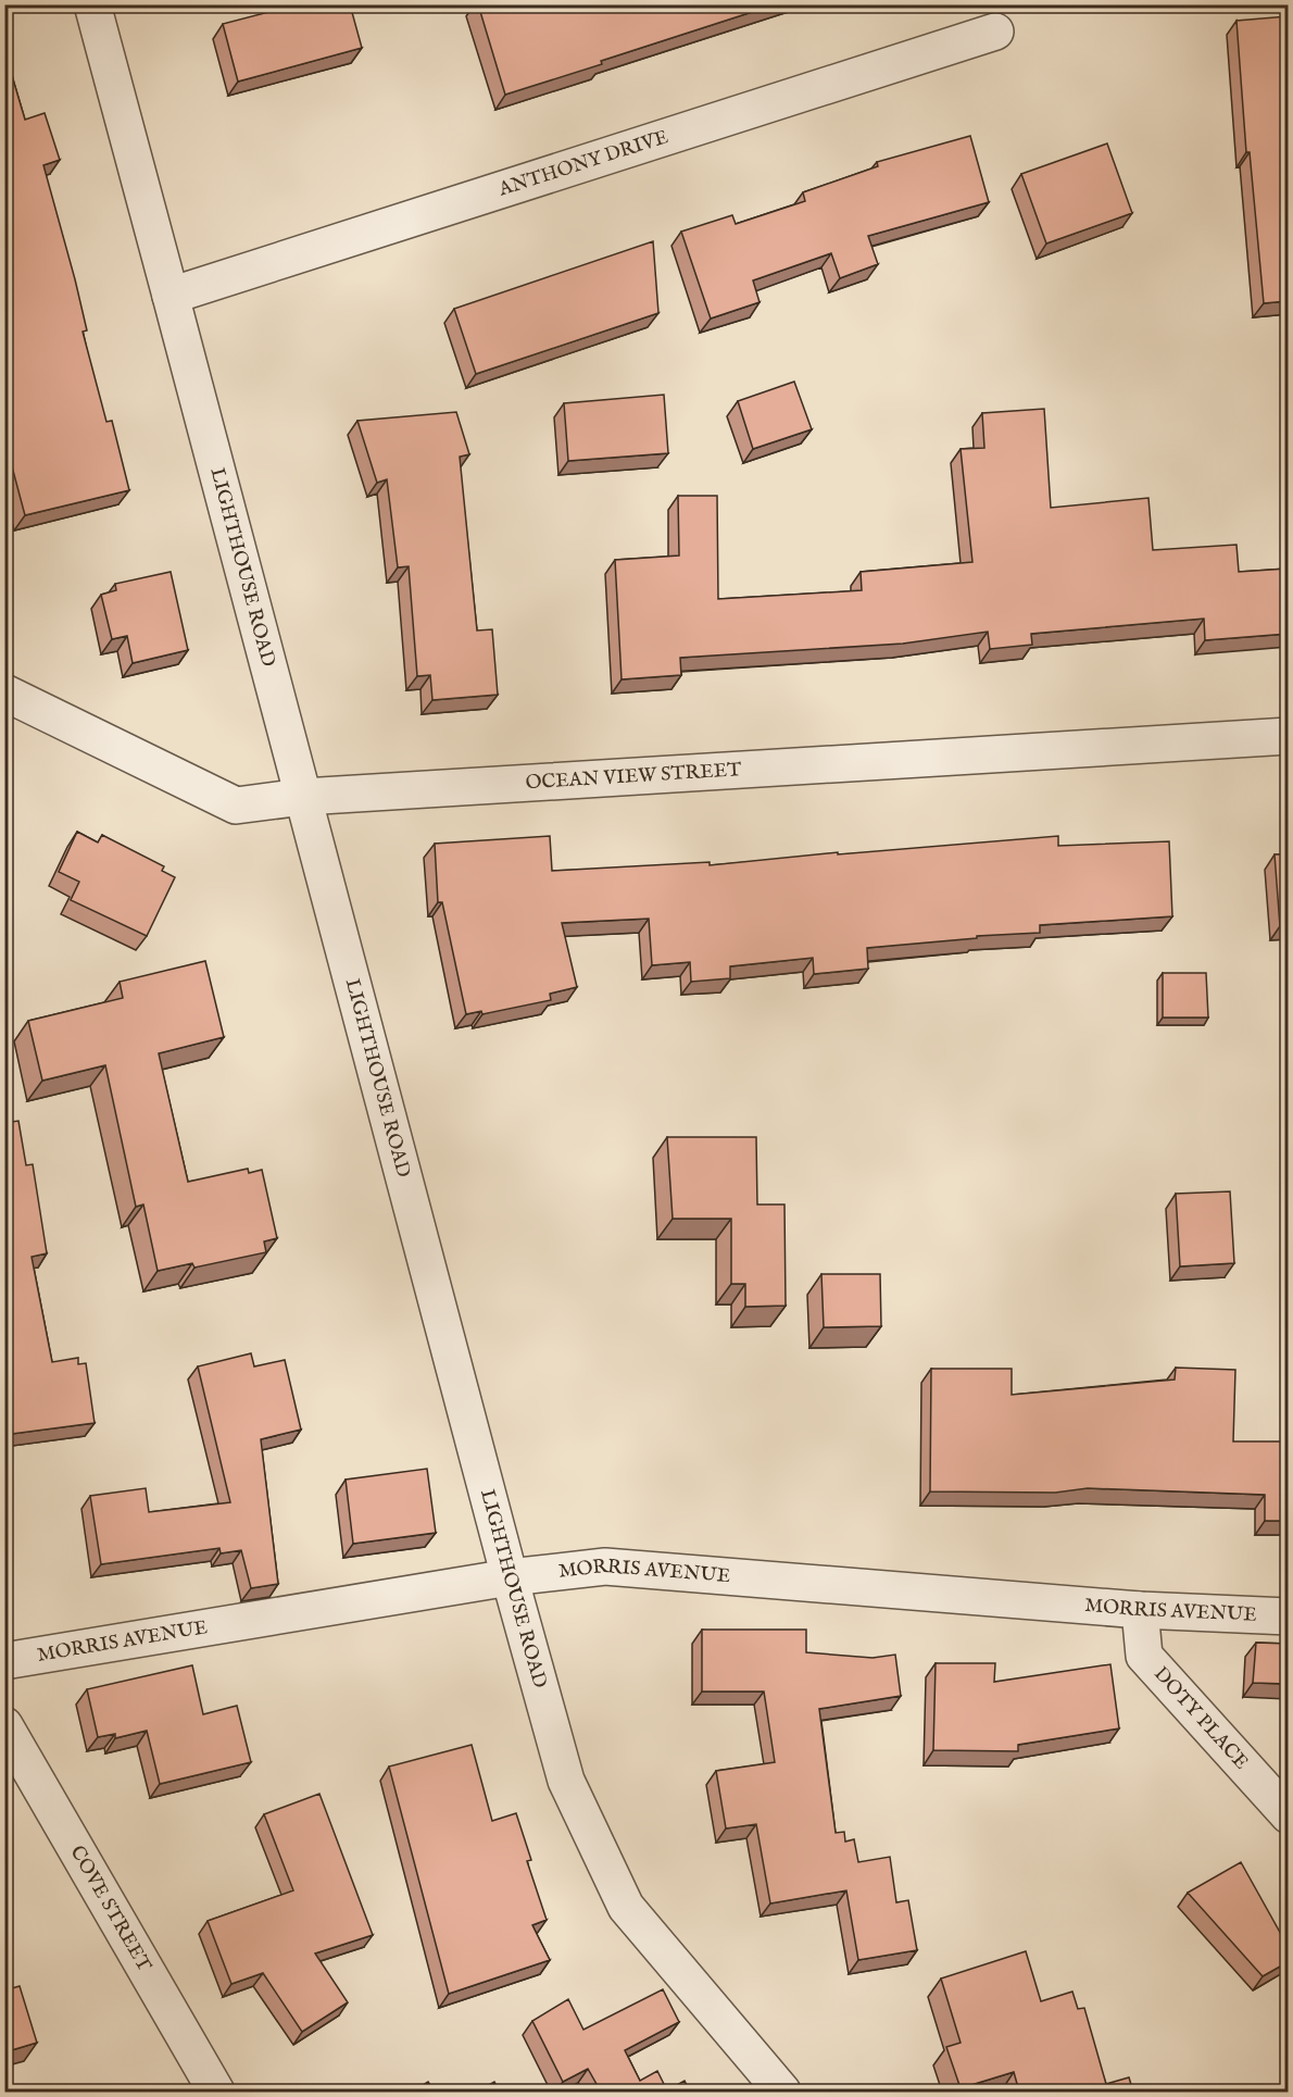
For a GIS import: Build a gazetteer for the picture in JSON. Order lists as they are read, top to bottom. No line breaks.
{"streets":{"street":["ANTHONY DRIVE","LIGHTHOUSE ROAD","OCEAN VIEW STREET","MORRIS AVENUE","DOTY PLACE","COVE STREET"]},"crossings":[["ANTHONY DRIVE","LIGHTHOUSE ROAD"],["LIGHTHOUSE ROAD","OCEAN VIEW STREET"],["LIGHTHOUSE ROAD","MORRIS AVENUE"],["MORRIS AVENUE","DOTY PLACE"]]}
